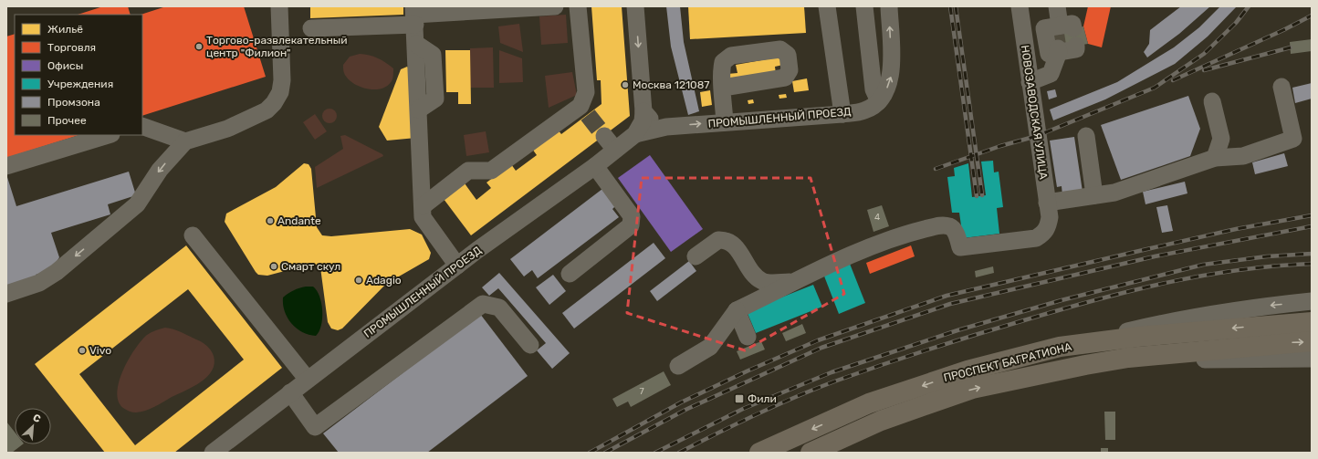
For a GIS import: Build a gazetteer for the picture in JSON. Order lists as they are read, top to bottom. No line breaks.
{"streets":{"main road":["ПРОСПЕКТ БАГРАТИОНА"],"street":["НОВОЗАВОДСКАЯ УЛИЦА","ПРОМЫШЛЕННЫЙ ПРОЕЗД"]},"places":{"other":["Торгово-развлекательный центр \"Филион\"","Москва 121087","Andante","Смарт скул","Adagio","Vivo"],"transit":["Фили"]},"house_numbers":["4","7"],"legend":["Жильё","Торговля","Офисы","Учреждения","Промзона","Прочее"],"north":"top right"}
